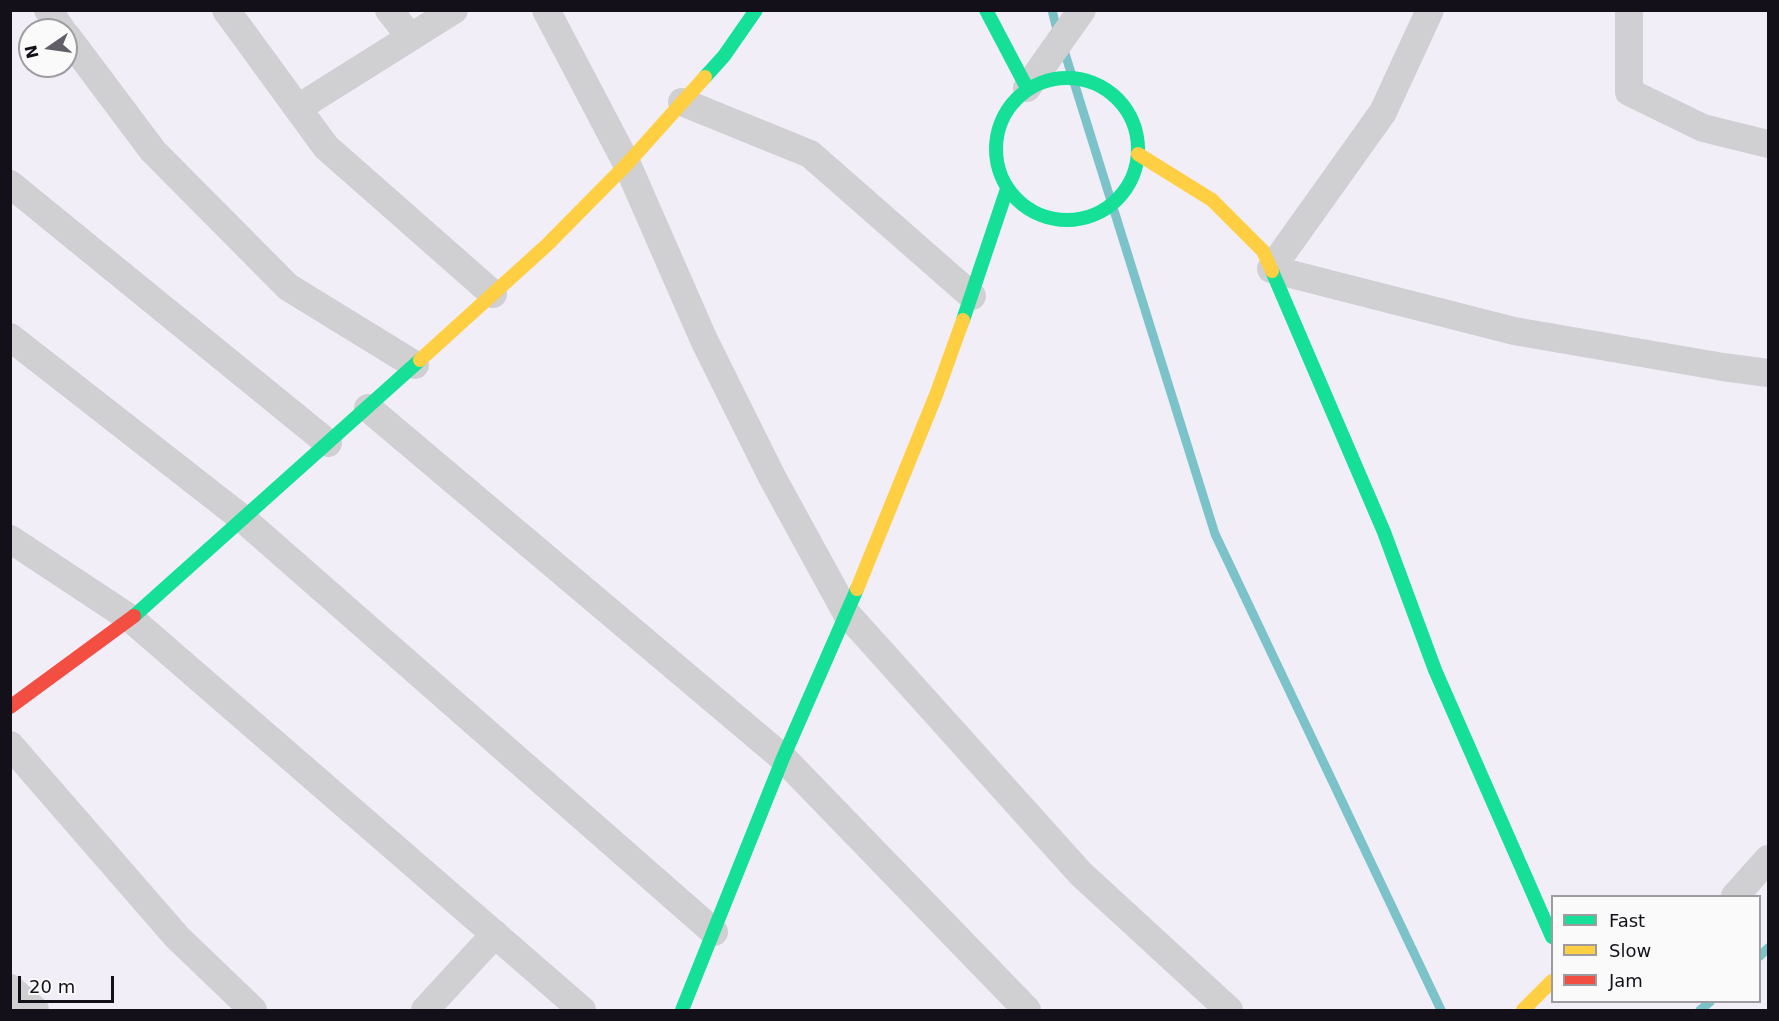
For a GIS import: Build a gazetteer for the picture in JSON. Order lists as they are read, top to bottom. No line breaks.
{"legend":["Fast","Slow","Jam"],"scale_bar":"20 m","north":"left"}
